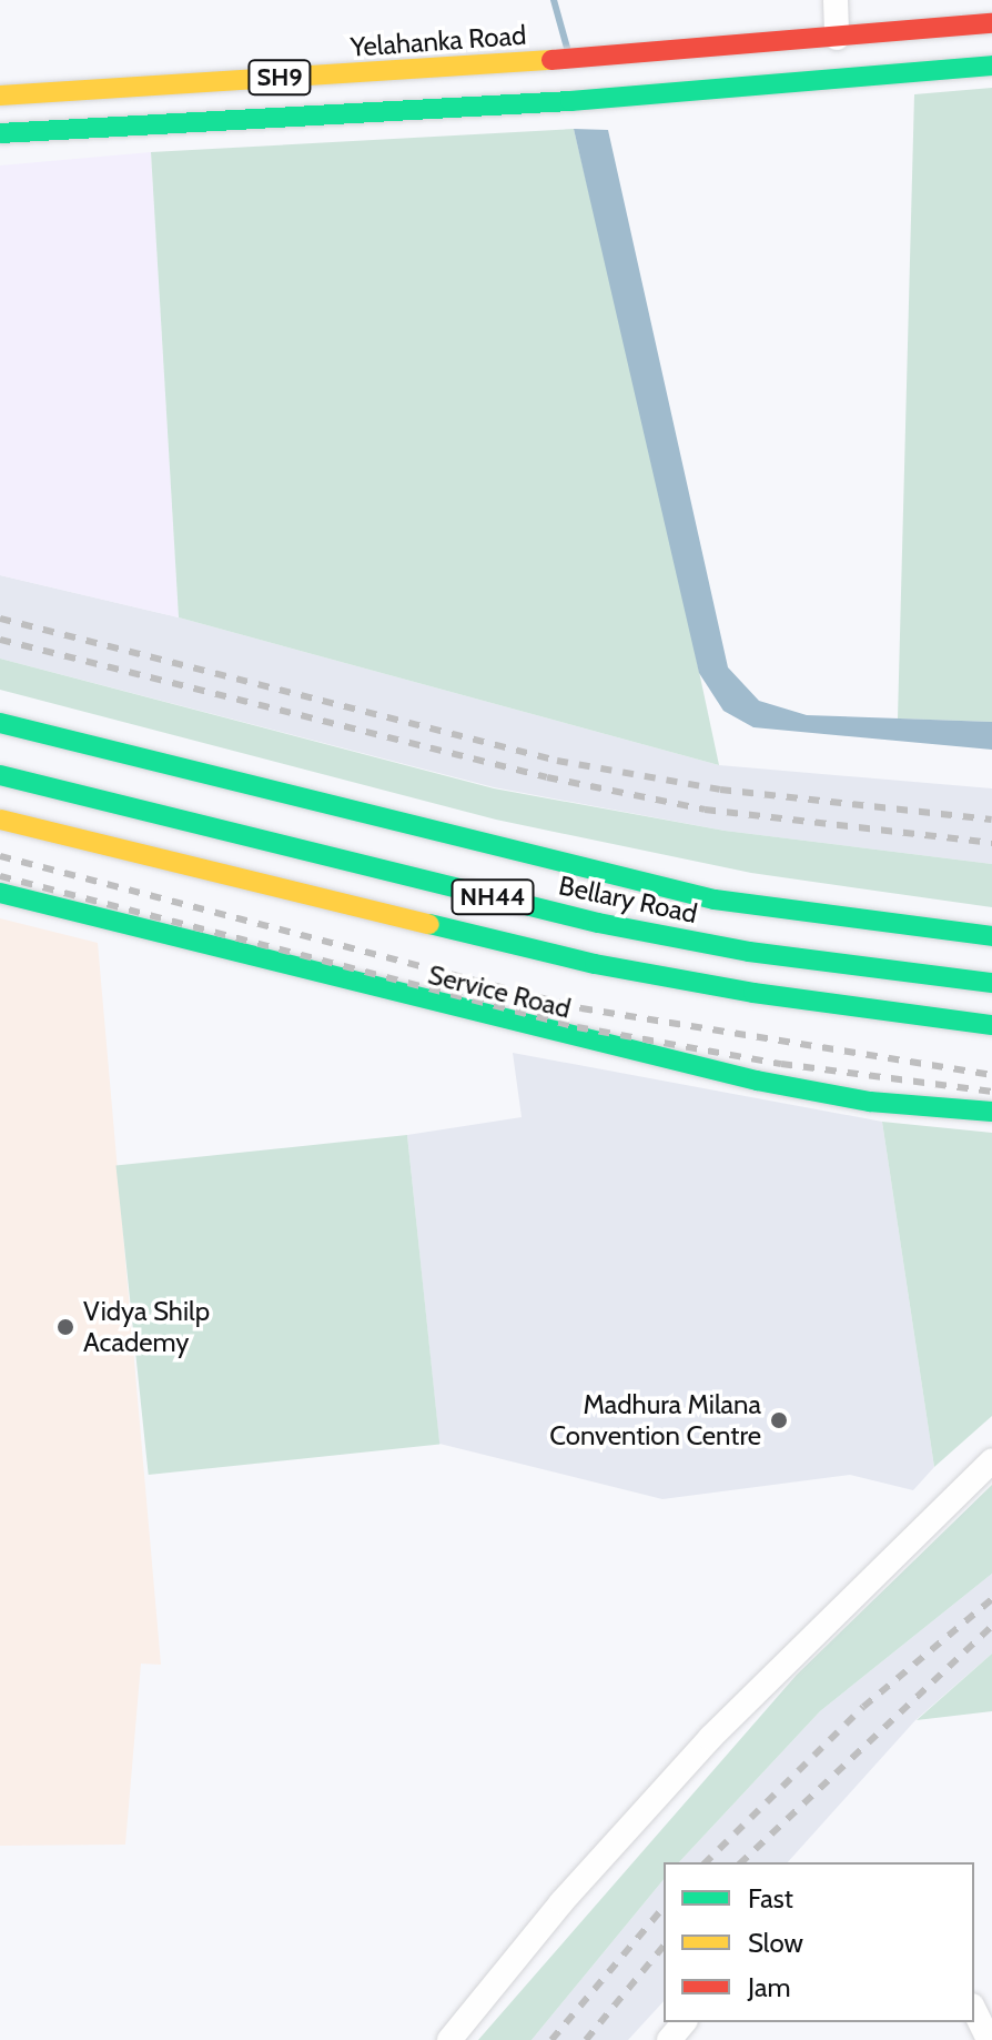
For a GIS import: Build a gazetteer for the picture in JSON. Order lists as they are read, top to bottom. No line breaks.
{"streets":{"main road":["Yelahanka Road","SH9","NH44","Bellary Road","Service Road"]},"crossings":[["Yelahanka Road","SH9"]],"places":["Vidya Shilp Academy","Madhura Milana Convention Centre"],"legend":["Fast","Slow","Jam"]}
